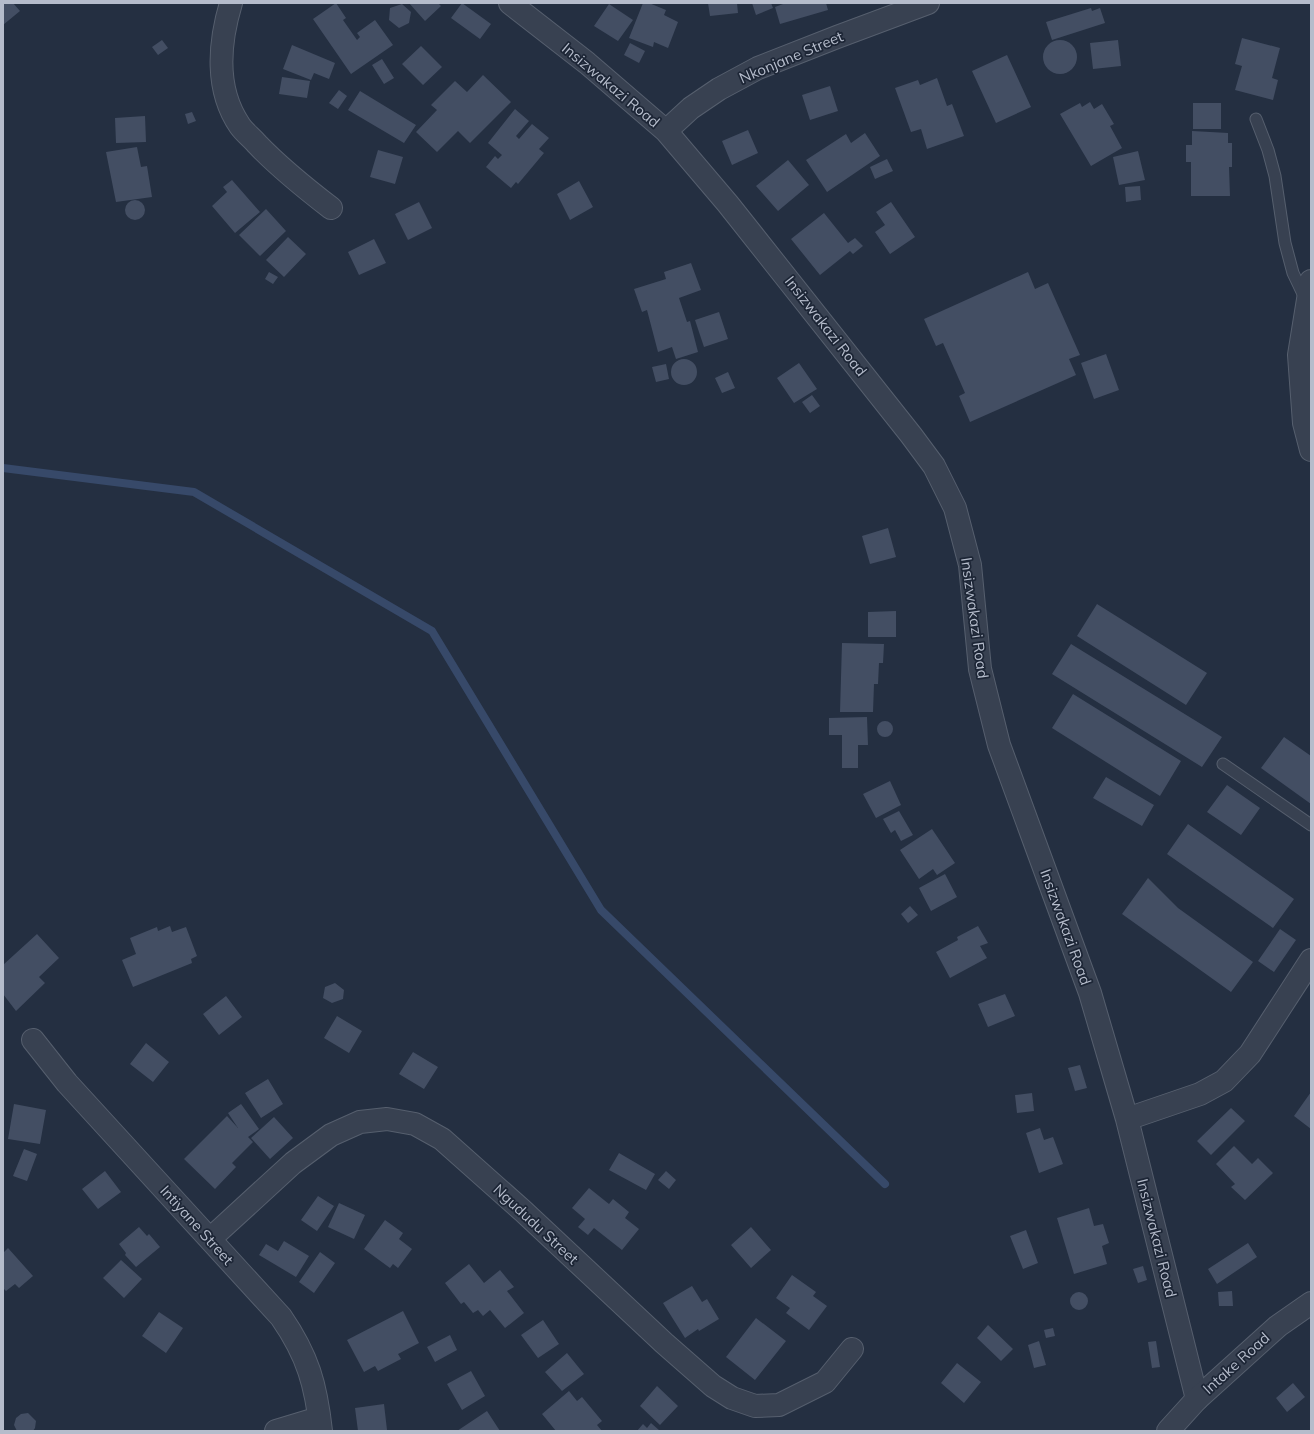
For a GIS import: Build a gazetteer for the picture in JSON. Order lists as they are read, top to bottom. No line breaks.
{"streets":{"street":["Nkonjane Street","Insizwakazi Road","Ngududu Street","Intiyane Street","Intake Road"]},"crossings":[["Nkonjane Street","Insizwakazi Road"],["Insizwakazi Road","Intake Road"],["Ngududu Street","Intiyane Street"]]}
